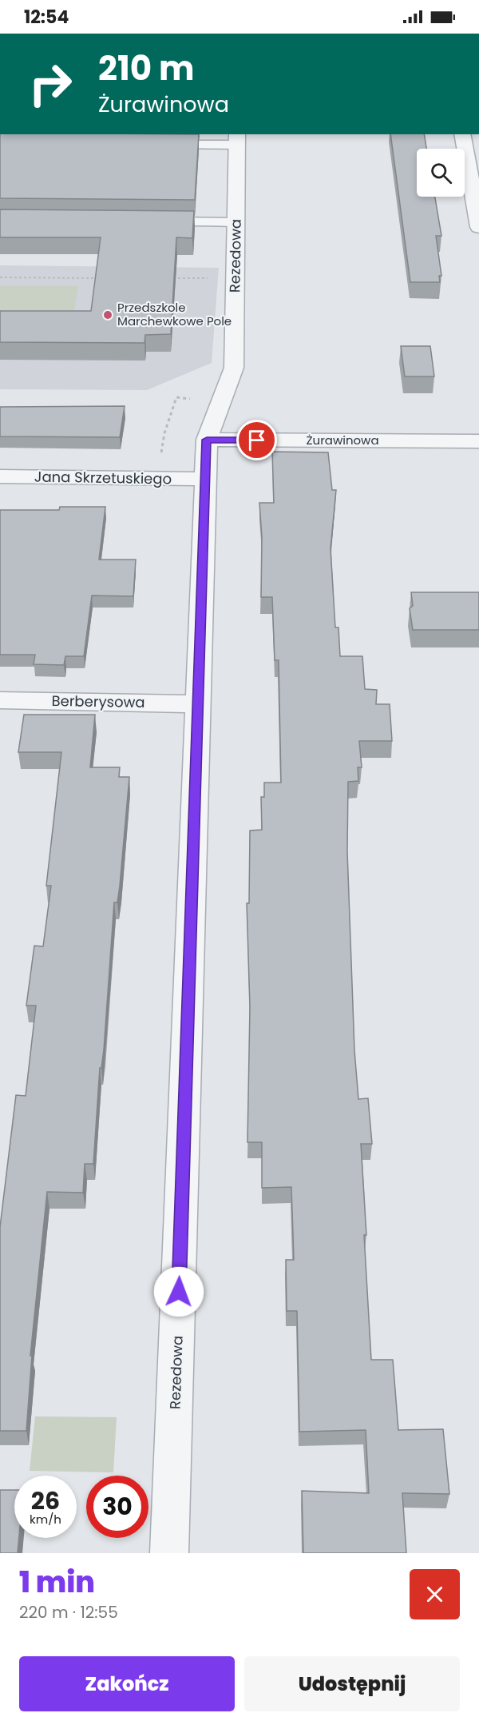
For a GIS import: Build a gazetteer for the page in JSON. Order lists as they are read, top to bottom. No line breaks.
{"streets":{"street":["Rezedowa","Żurawinowa","Jana Skrzetuskiego","Berberysowa"]},"crossings":[["Rezedowa","Żurawinowa"],["Rezedowa","Jana Skrzetuskiego"],["Rezedowa","Berberysowa"]],"places":["Przedszkole Marchewkowe Pole"],"page":{"status":"12:54","turn":["210 m","Żurawinowa"],"speed":"26 km/h","limit":"30","heading":["1 min","220 m · 12:55"],"buttons":["Zakończ","Udostępnij"]}}
